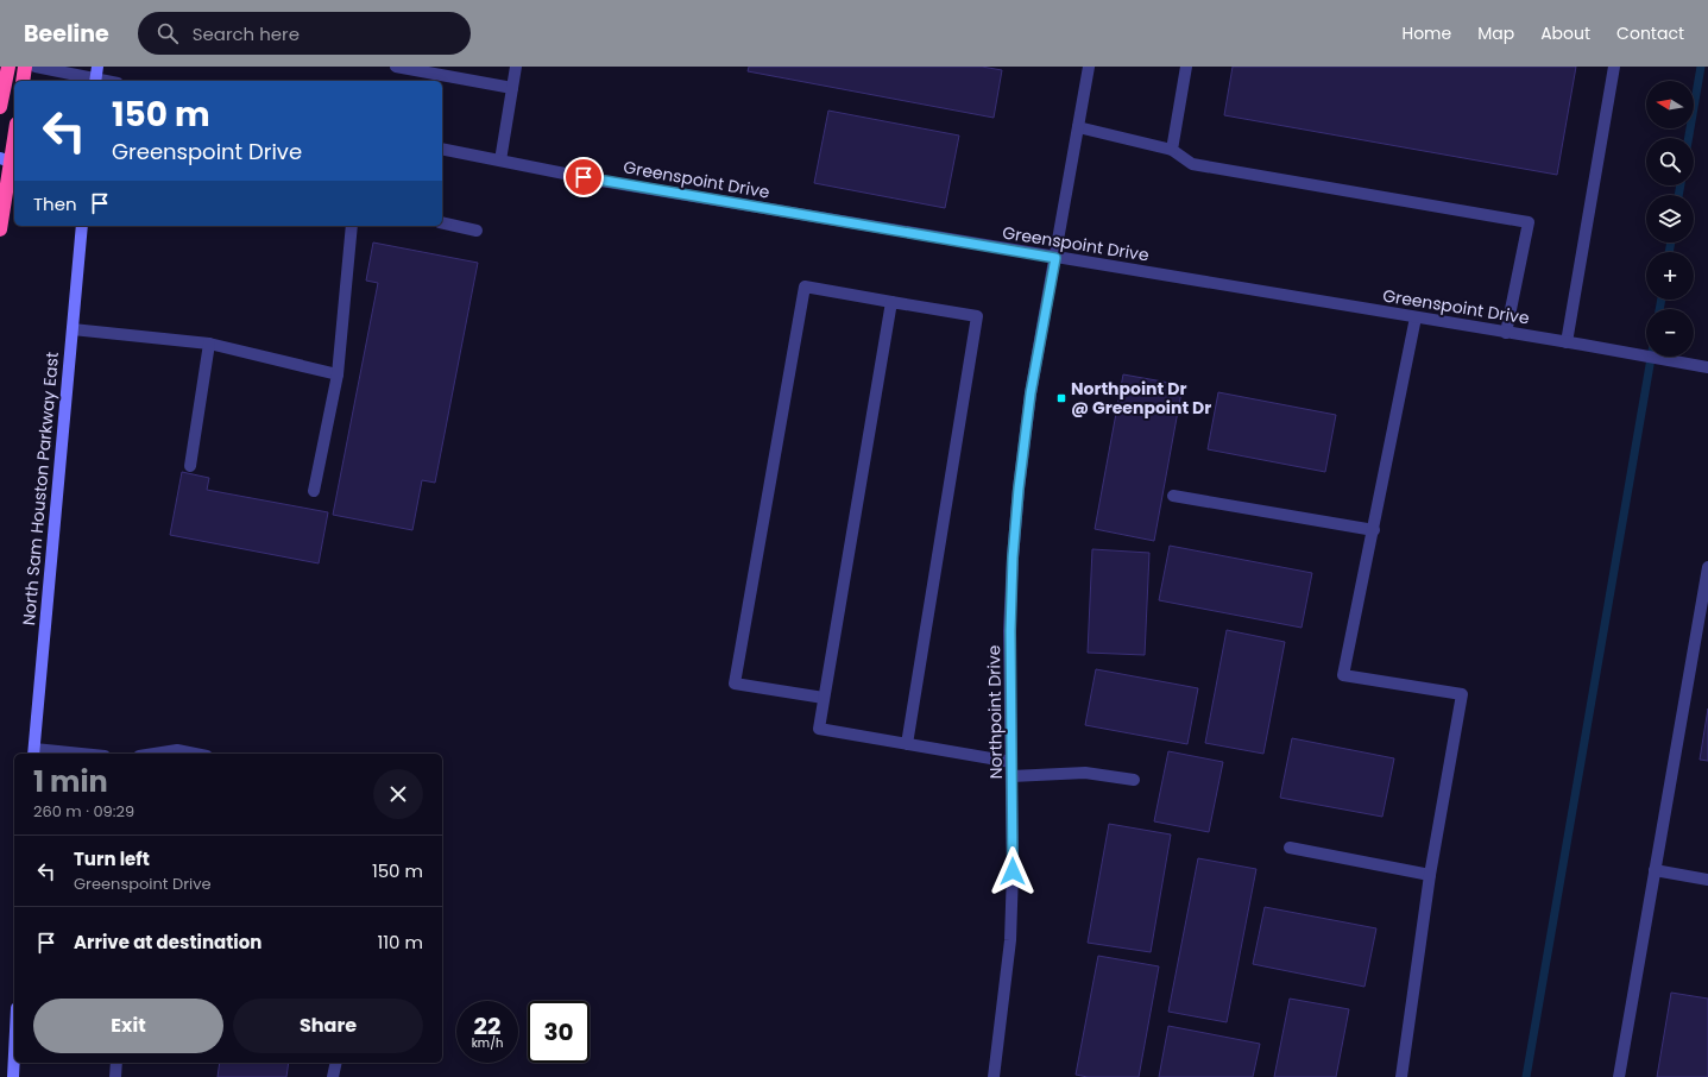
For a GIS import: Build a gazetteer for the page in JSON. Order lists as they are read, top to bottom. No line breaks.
{"streets":{"main road":["North Sam Houston Parkway East"],"street":["Greenspoint Drive","Northpoint Drive"]},"crossings":[["Greenspoint Drive","Northpoint Drive"]],"places":{"transit":["Northpoint Dr @ Greenpoint Dr"]},"north":"left","page":{"header":"Beeline","search":"Search here","nav":["Home","Map","About","Contact"],"map_buttons":["+","−"],"turn":["150 m","Greenspoint Drive"],"then":"Then","heading":["1 min","260 m · 09:29"],"list":[{"name":"Turn left","note":"Greenspoint Drive","value":"150 m"},{"name":"Arrive at destination","value":"110 m"}],"buttons":["Exit","Share"],"speed":"22 km/h","limit":"30"}}
